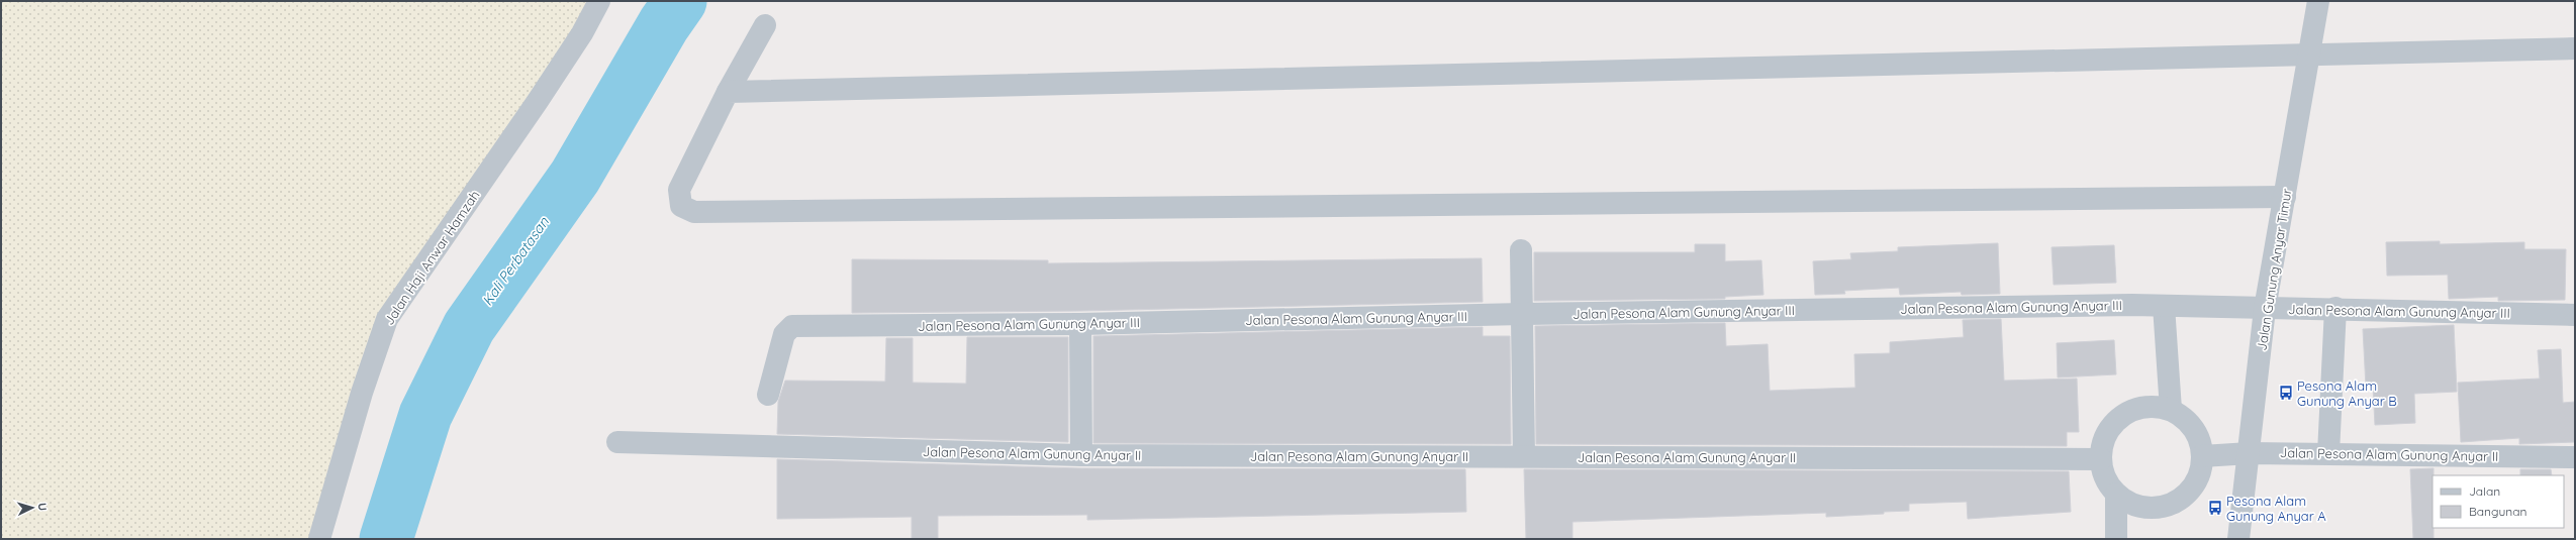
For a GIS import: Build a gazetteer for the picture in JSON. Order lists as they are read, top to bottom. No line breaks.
{"streets":{"street":["Jalan Haji Anwar Hamzah","Jalan Gunung Anyar Timur","Jalan Pesona Alam Gunung Anyar III","Jalan Pesona Alam Gunung Anyar II"]},"crossings":[["Jalan Gunung Anyar Timur","Jalan Pesona Alam Gunung Anyar III"],["Jalan Gunung Anyar Timur","Jalan Pesona Alam Gunung Anyar II"]],"water":["Kali Perbatasan"],"places":{"bus stop":["Pesona Alam Gunung Anyar B","Pesona Alam Gunung Anyar A"]},"legend":["Jalan","Bangunan"],"north":"right"}
